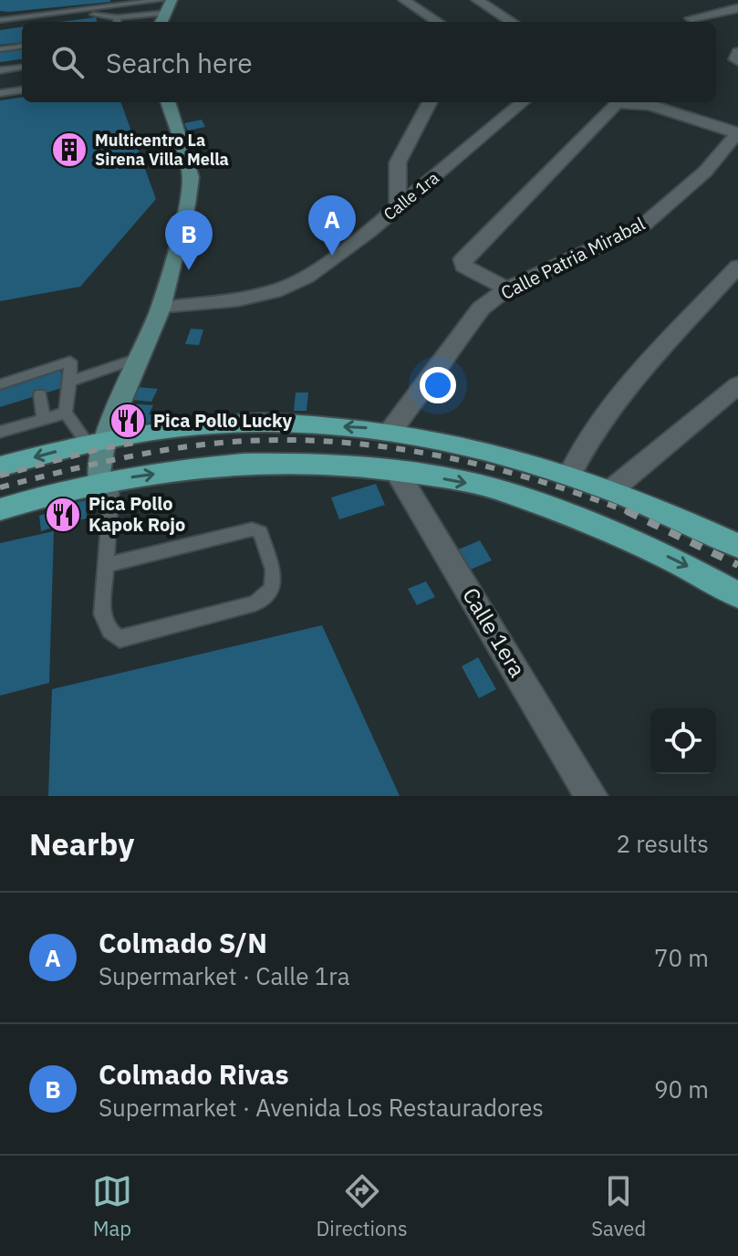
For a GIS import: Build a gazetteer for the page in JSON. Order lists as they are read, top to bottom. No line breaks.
{"streets":{"street":["Calle 1ra","Calle Patria Mirabal","Calle 1era"]},"places":{"building":["Multicentro La Sirena Villa Mella"],"restaurant":["Pica Pollo Lucky","Pica Pollo Kapok Rojo"]},"page":{"search":"Search here","pins":["A","B"],"heading":["Nearby","2 results"],"list":[{"mark":"A","name":"Colmado S/N","note":"Supermarket · Calle 1ra","value":"70 m"},{"mark":"B","name":"Colmado Rivas","note":"Supermarket · Avenida Los Restauradores","value":"90 m"}],"nav":["Map","Directions","Saved"]}}
